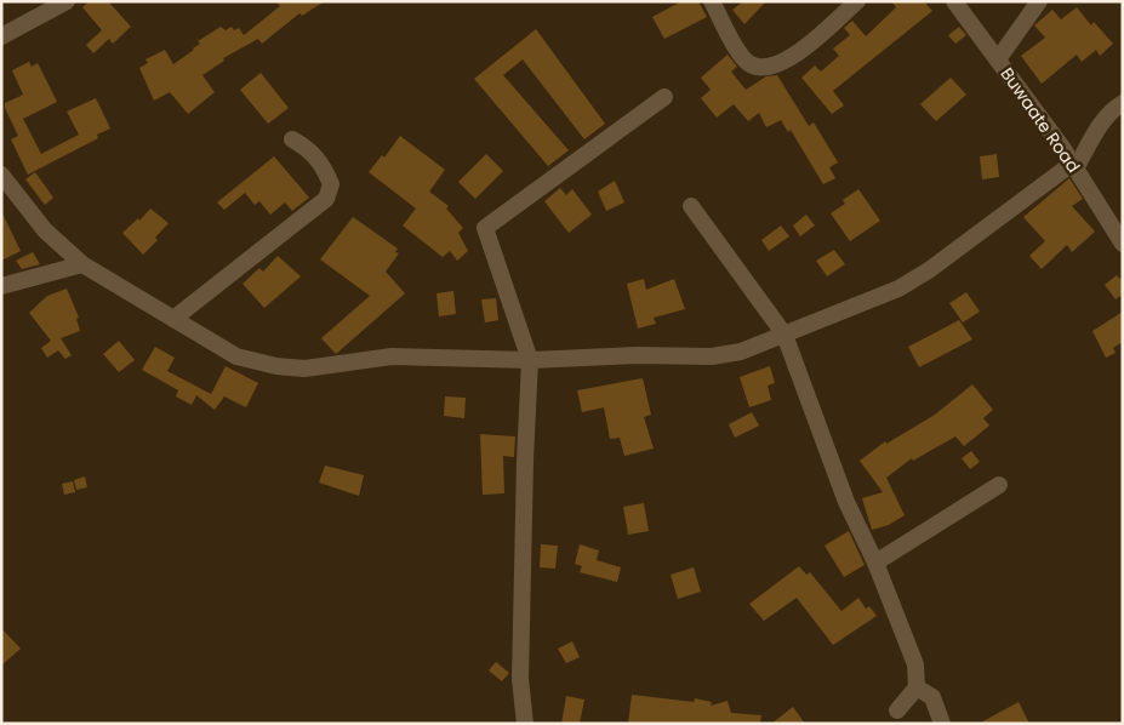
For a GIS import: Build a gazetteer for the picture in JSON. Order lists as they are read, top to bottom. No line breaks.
{"streets":{"street":["Buwaate Road"]}}
